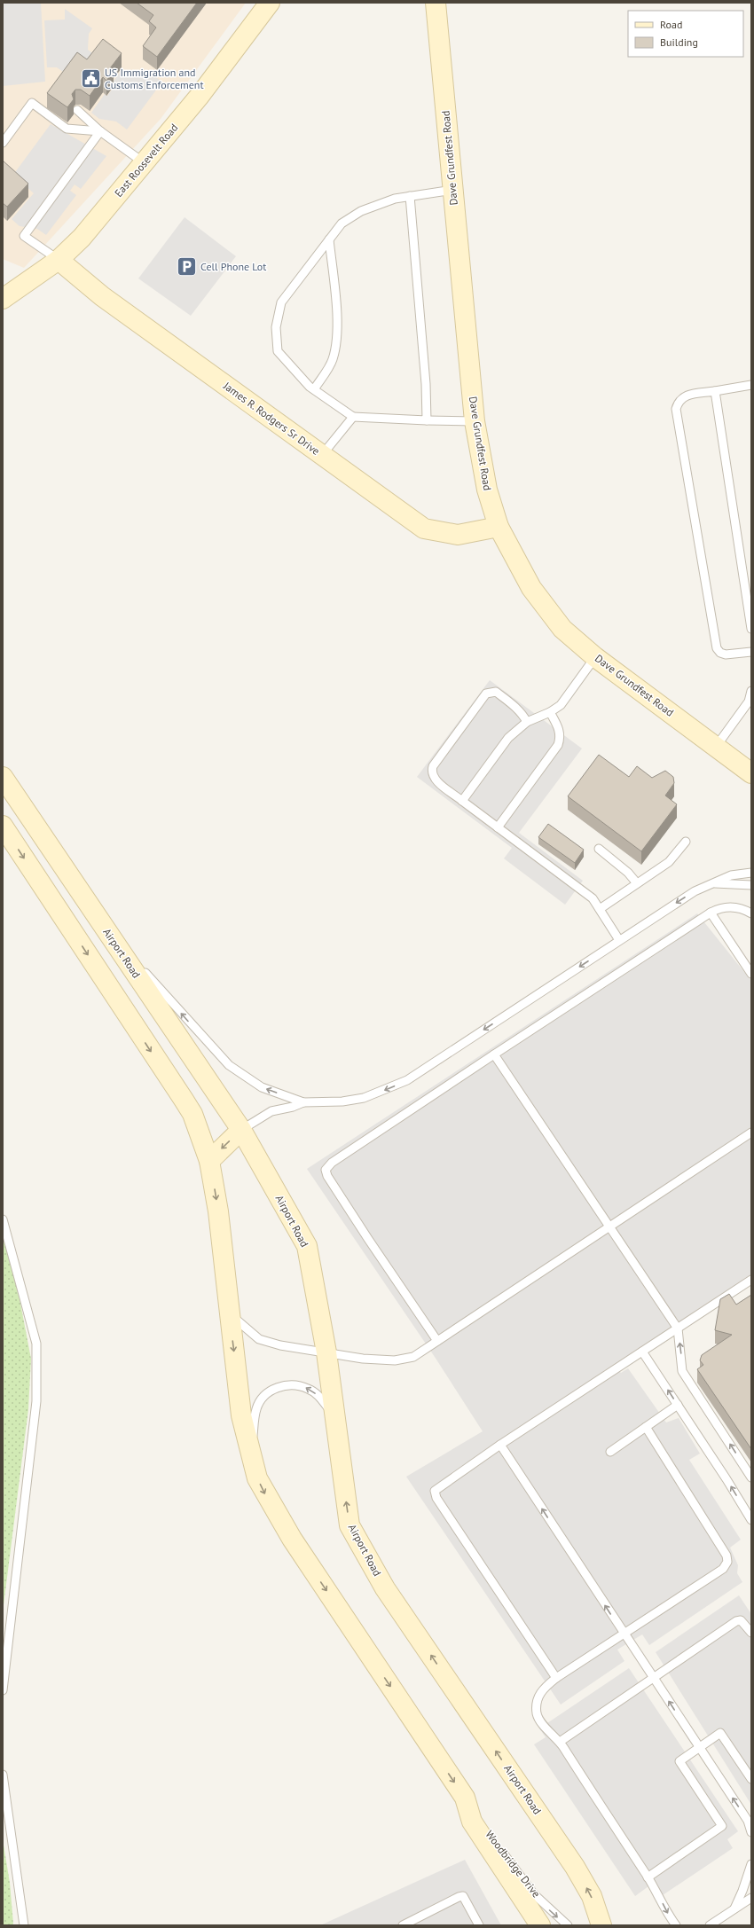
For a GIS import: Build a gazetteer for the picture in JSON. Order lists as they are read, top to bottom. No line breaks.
{"streets":{"main road":["Dave Grundfest Road","East Roosevelt Road","James R. Rodgers Sr Drive","Airport Road"],"lane":["Woodbridge Drive"]},"crossings":[["Dave Grundfest Road","James R. Rodgers Sr Drive"],["East Roosevelt Road","James R. Rodgers Sr Drive"]],"one_way":["Woodbridge Drive"],"places":{"public building":["US Immigration and Customs Enforcement"],"parking":["Cell Phone Lot"]},"legend":["Road","Building"]}
